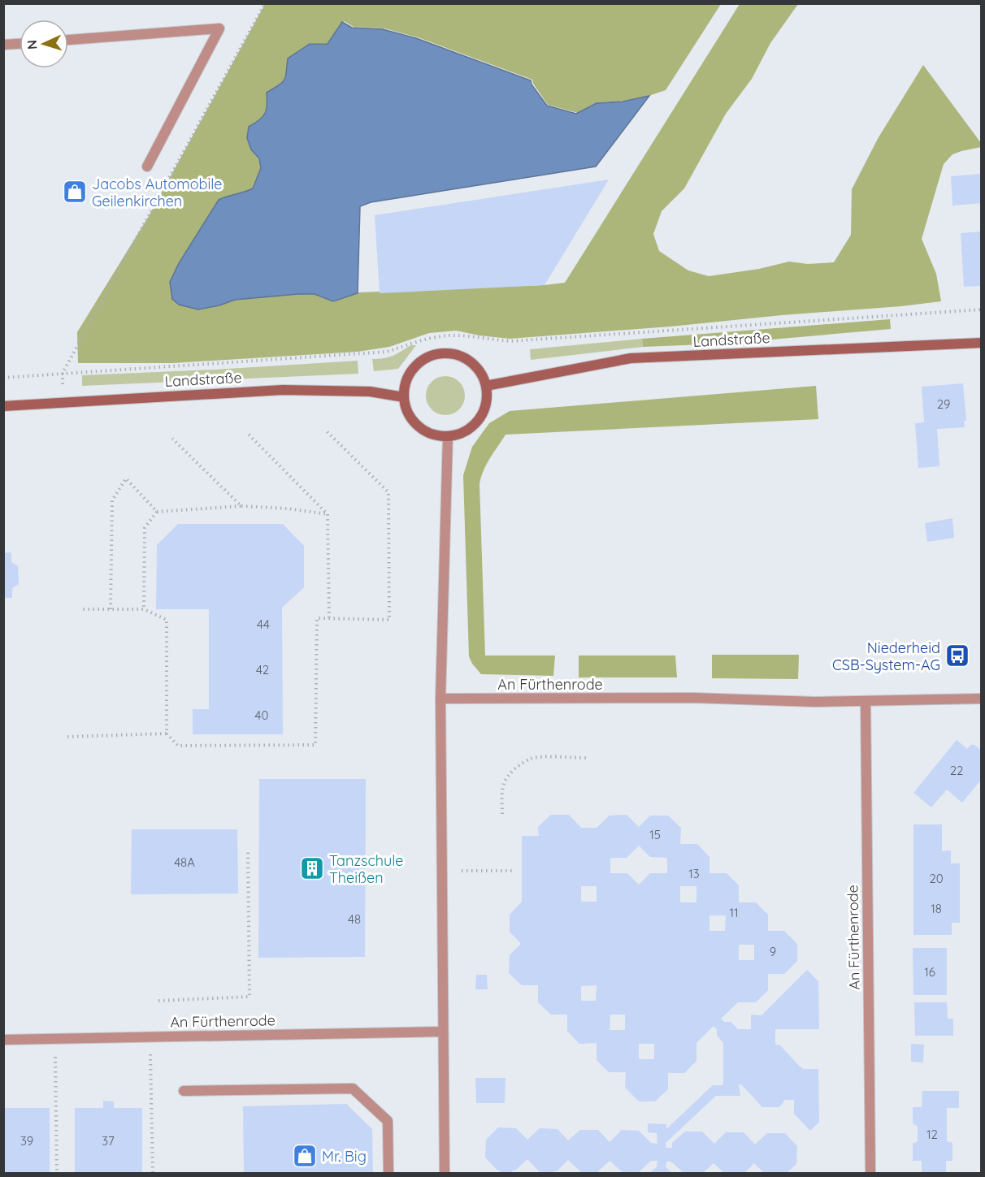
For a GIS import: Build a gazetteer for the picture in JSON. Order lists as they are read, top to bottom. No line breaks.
{"streets":{"street":["Landstraße","An Fürthenrode"]},"places":{"shop":["Jacobs Automobile Geilenkirchen","Mr. Big"],"bus stop":["Niederheid CSB-System-AG"],"building":["Tanzschule Theißen"]},"house_numbers":["29","44","42","40","22","15","48A","13","20","18","11","48","9","16","12","39","37"],"north":"left"}
